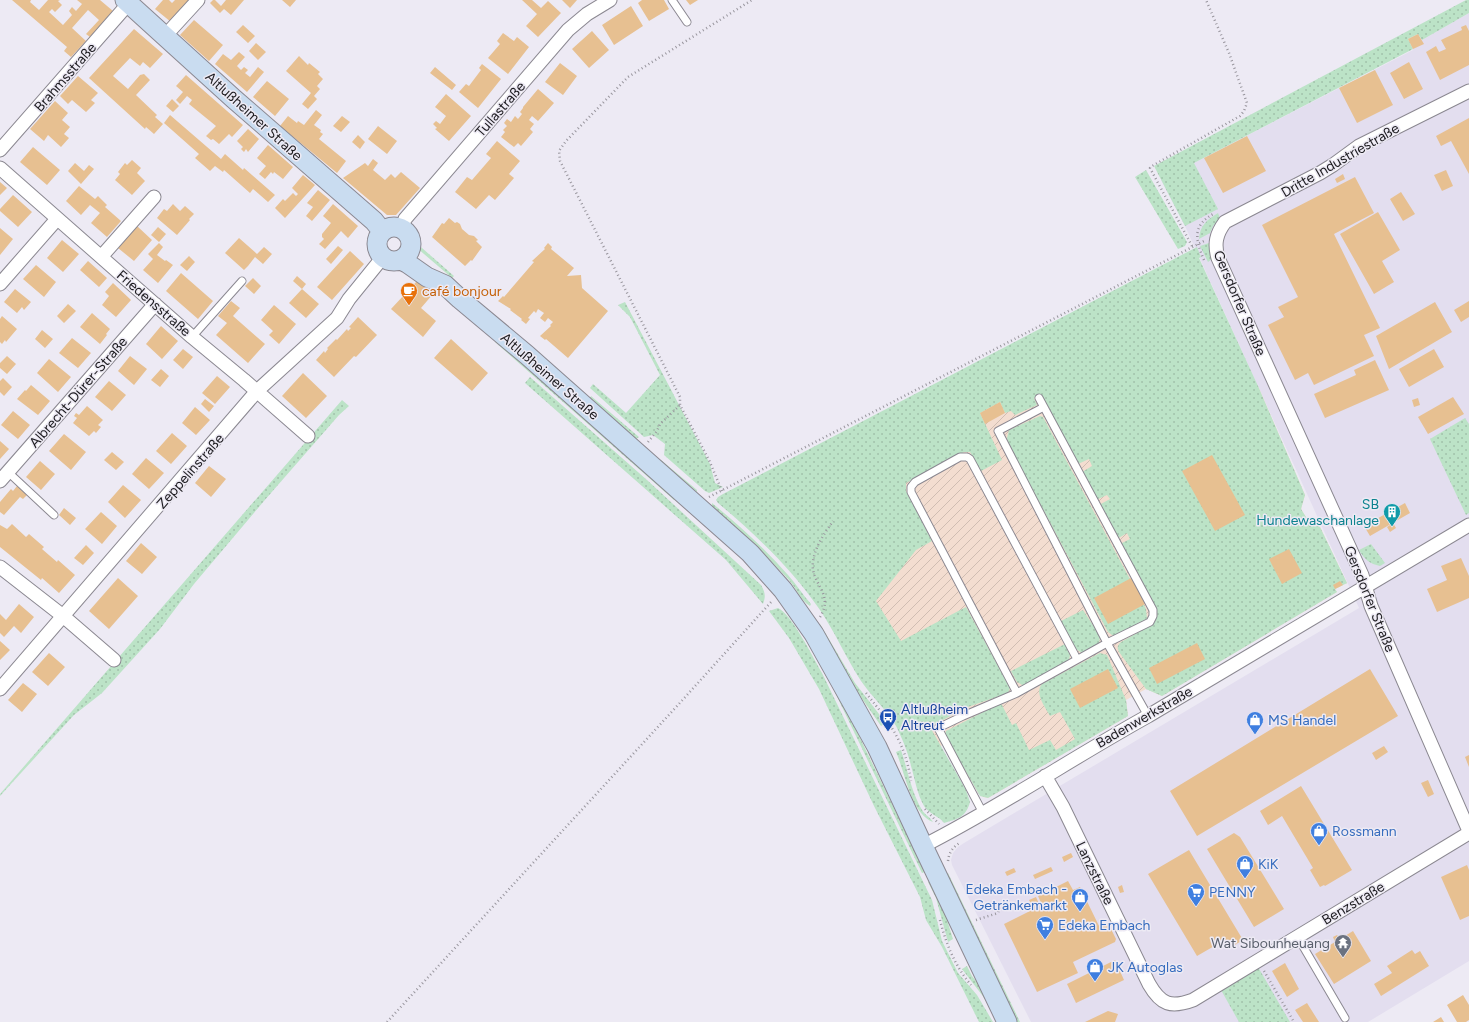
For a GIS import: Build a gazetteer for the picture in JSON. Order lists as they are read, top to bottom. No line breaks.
{"streets":{"street":["Brahmsstraße","Tullastraße","Altlußheimer Straße","Dritte Industriestraße","Friedensstraße","Gersdorfer Straße","Albrecht-Dürer-Straße","Zeppelinstraße","Badenwerkstraße","Lanzstraße","Benzstraße"]},"crossings":[["Brahmsstraße","Altlußheimer Straße"],["Tullastraße","Altlußheimer Straße"],["Tullastraße","Zeppelinstraße"],["Altlußheimer Straße","Zeppelinstraße"],["Altlußheimer Straße","Badenwerkstraße"],["Dritte Industriestraße","Gersdorfer Straße"],["Friedensstraße","Albrecht-Dürer-Straße"],["Friedensstraße","Zeppelinstraße"],["Gersdorfer Straße","Badenwerkstraße"],["Gersdorfer Straße","Benzstraße"],["Badenwerkstraße","Lanzstraße"],["Lanzstraße","Benzstraße"]],"places":{"cafe":["café bonjour"],"building":["SB Hundewaschanlage"],"bus stop":["Altlußheim Altreut"],"shop":["MS Handel","Rossmann","KiK","Edeka Embach - Getränkemarkt","JK Autoglas"],"supermarket":["PENNY","Edeka Embach"],"temple":["Wat Sibounheuang"]}}
